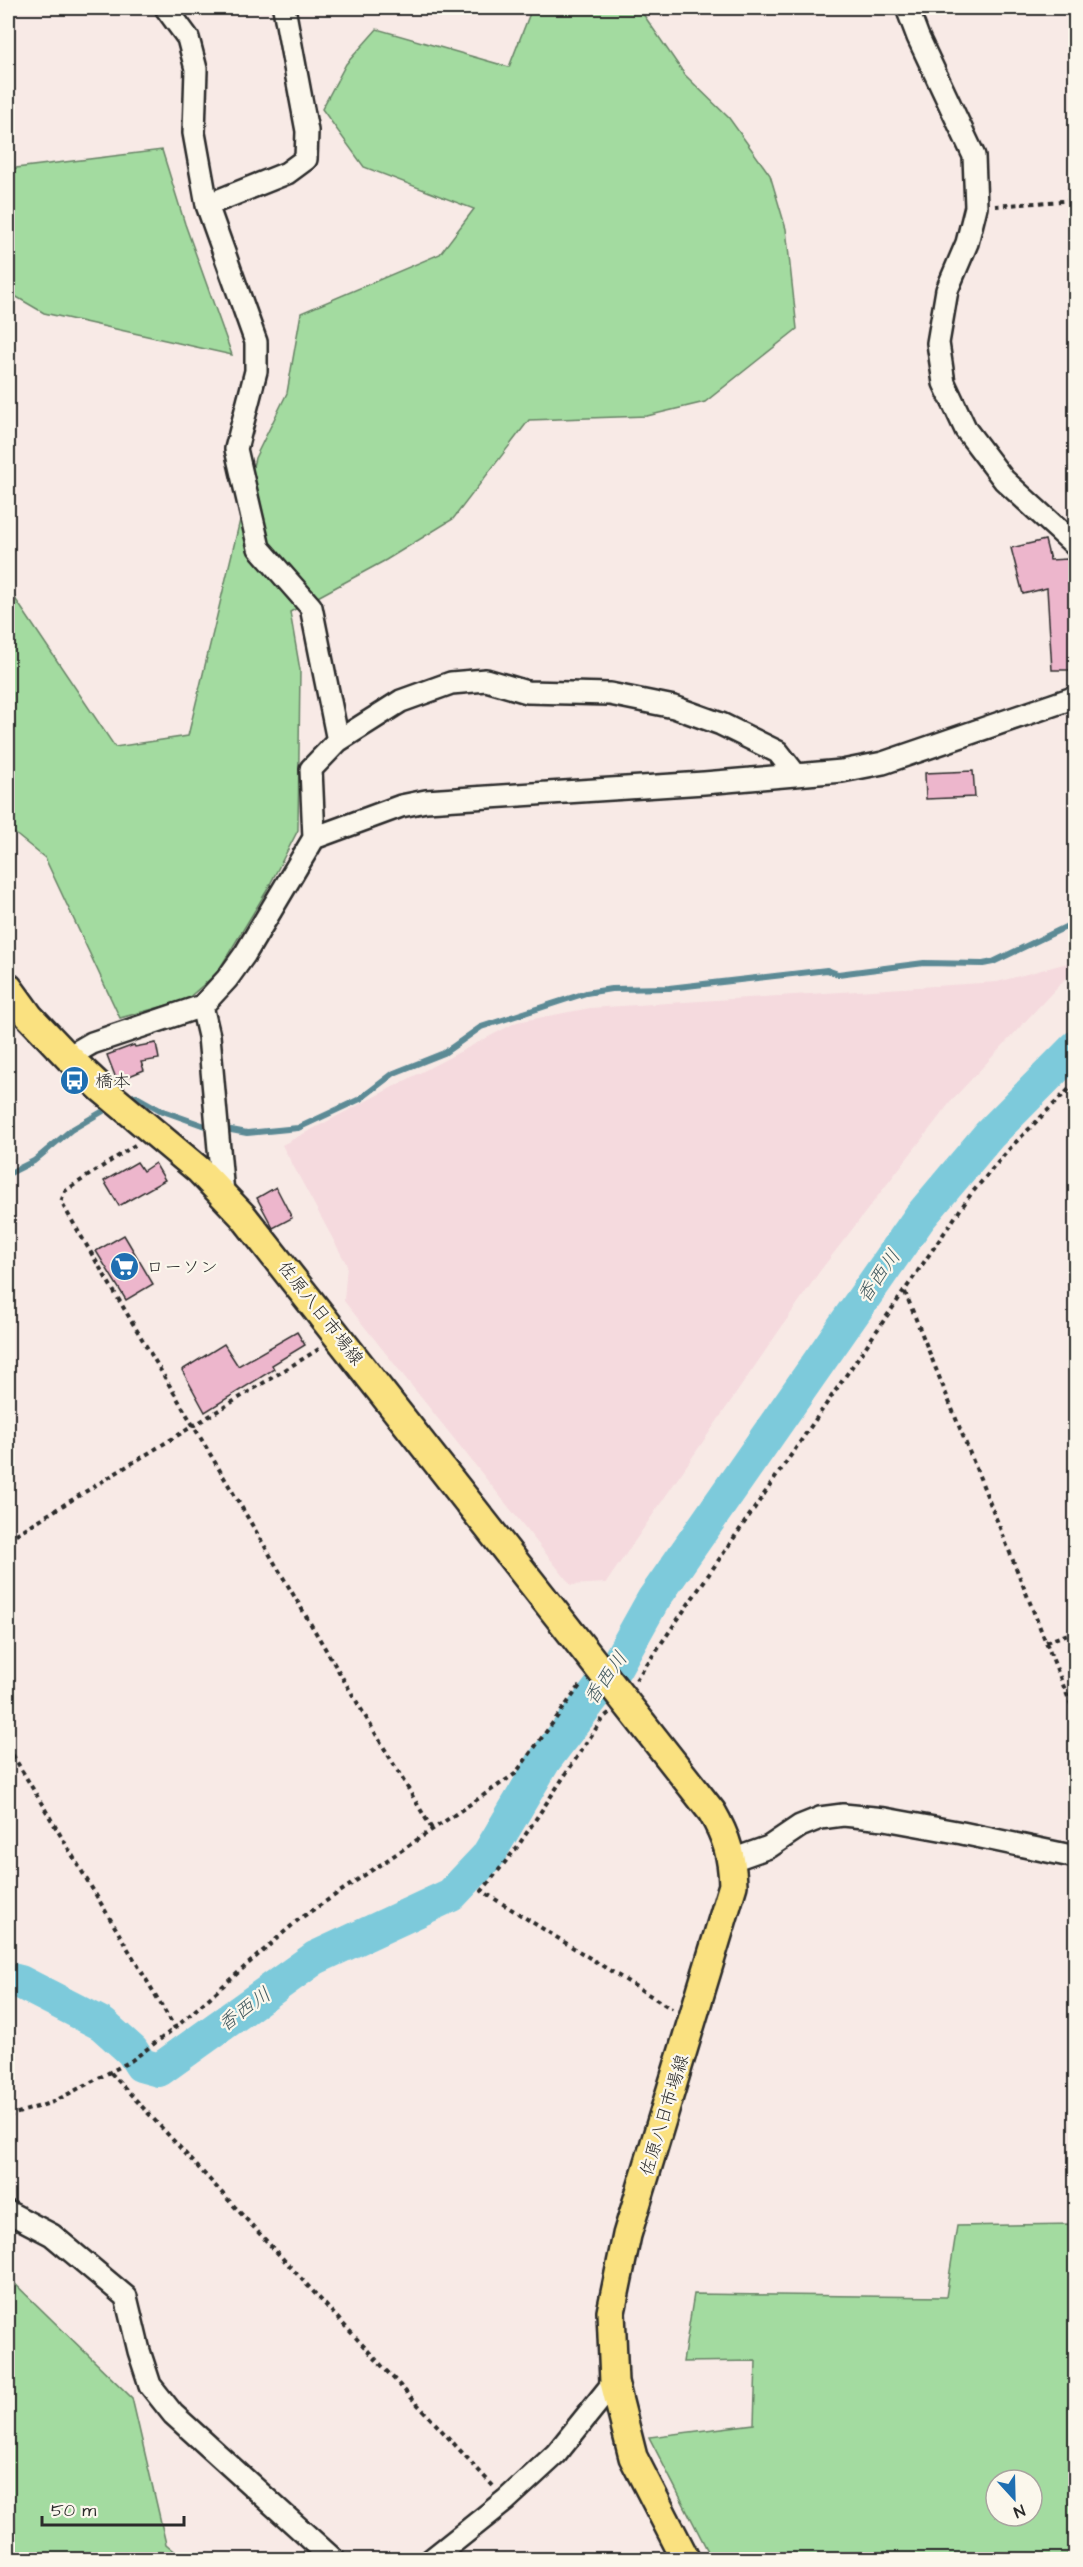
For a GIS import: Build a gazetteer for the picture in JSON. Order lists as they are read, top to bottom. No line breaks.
{"streets":{"main road":["佐原八日市場線"]},"water":["香西川"],"places":{"bus stop":["橋本"],"supermarket":["ローソン"]},"scale_bar":"50 m","north":"bottom"}
